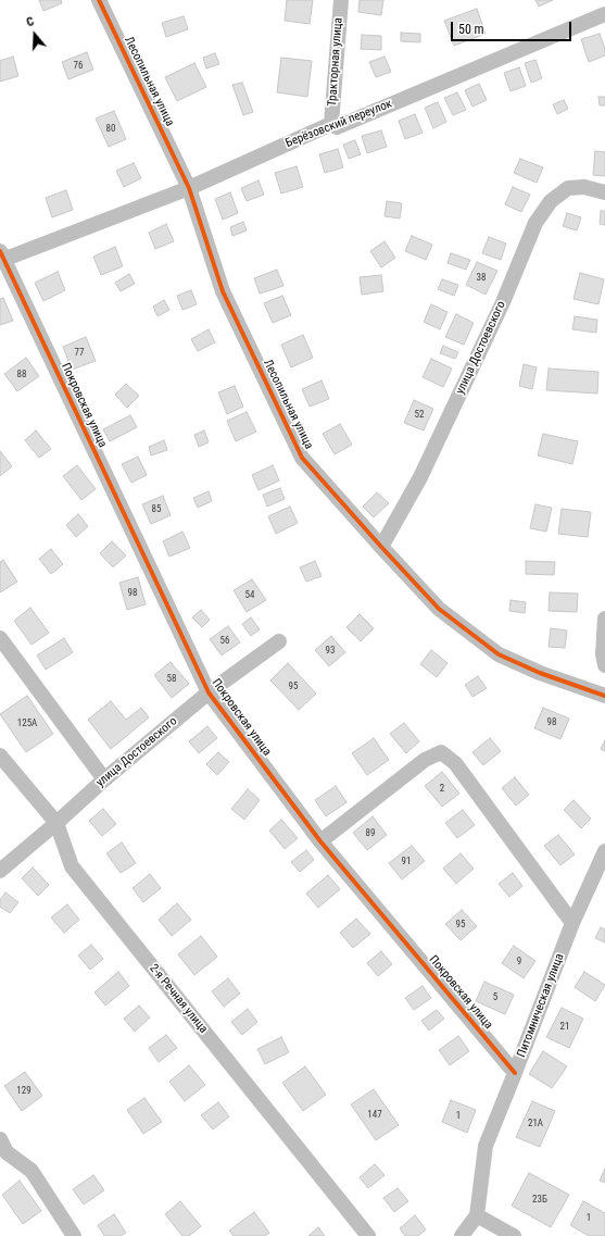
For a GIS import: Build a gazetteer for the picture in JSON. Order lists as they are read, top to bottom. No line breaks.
{"streets":{"street":["Тракторная улица","Лесопильная улица","Берёзовский переулок","улица Достоевского","Покровская улица","2-я Речная улица","Питомническая улица"]},"crossings":[["Тракторная улица","Берёзовский переулок"],["Лесопильная улица","Берёзовский переулок"],["Лесопильная улица","улица Достоевского"],["Берёзовский переулок","Покровская улица"],["улица Достоевского","Покровская улица"],["улица Достоевского","2-я Речная улица"],["Покровская улица","Питомническая улица"]],"house_numbers":["76","80","38","77","88","52","85","98","54","56","93","58","95","98","125А","2","89","91","95","9","5","21","129","147","1","21А","23Б","1"],"scale_bar":"50 m","north":"top"}
